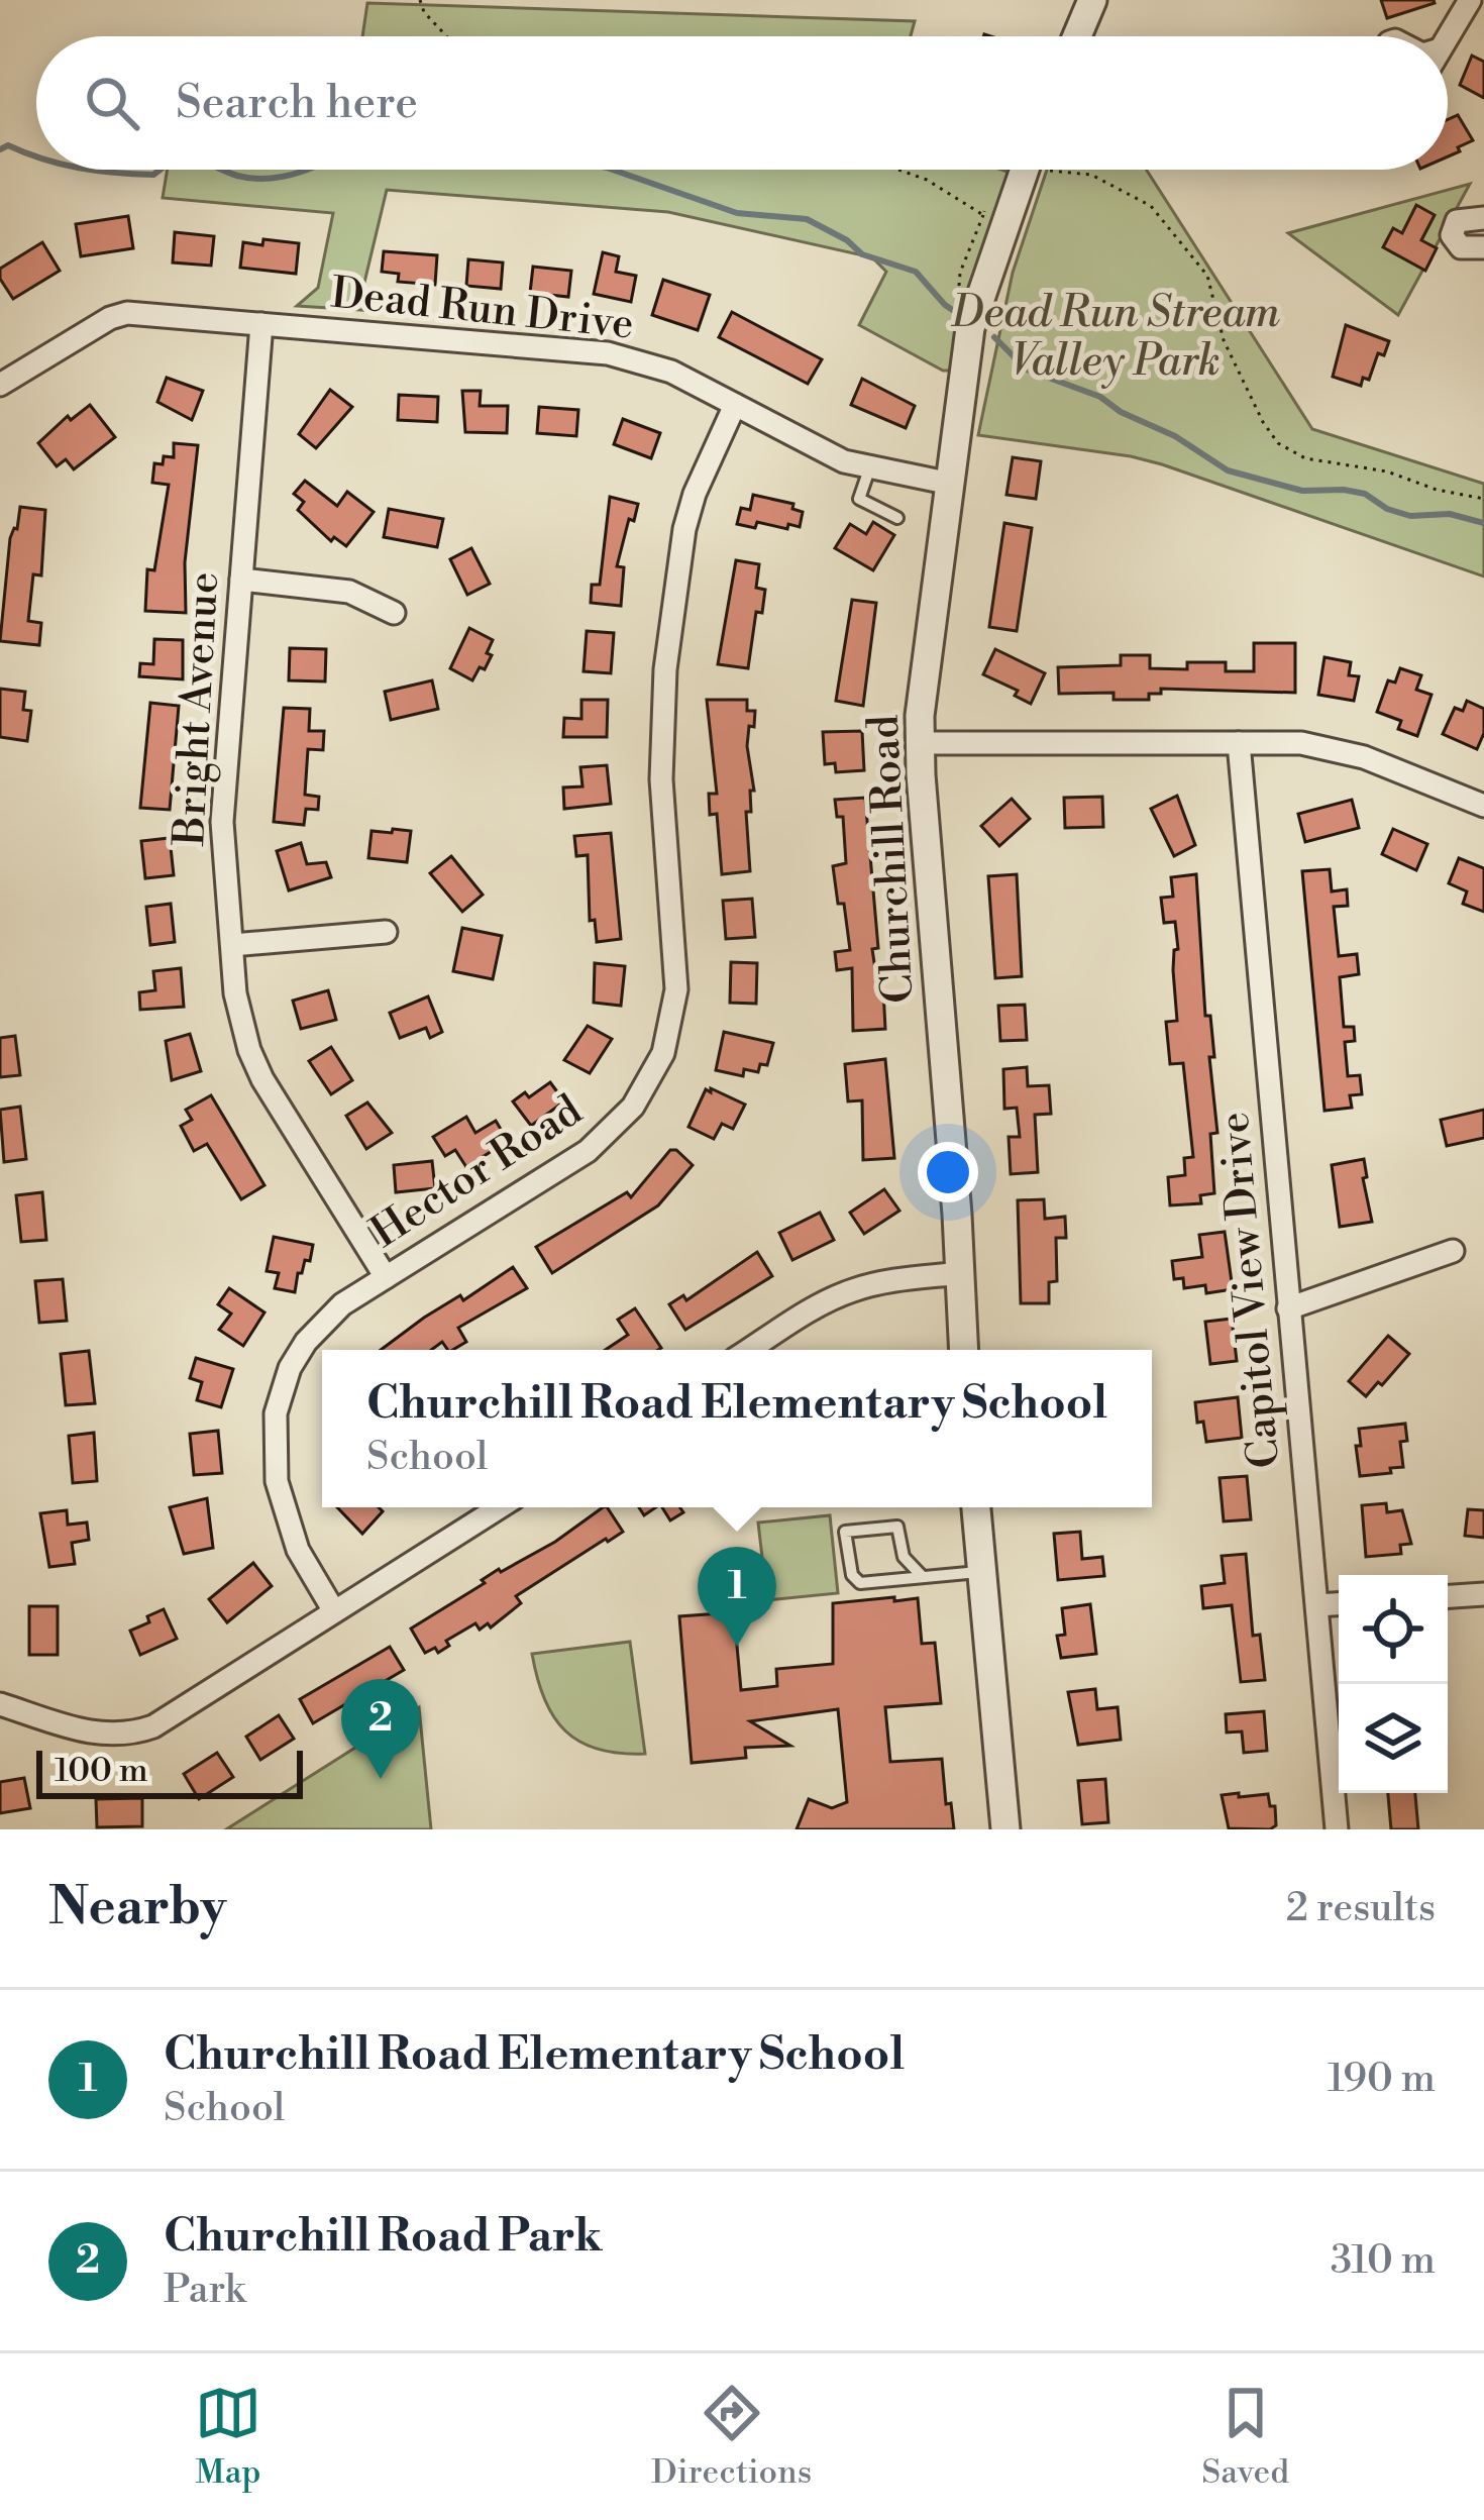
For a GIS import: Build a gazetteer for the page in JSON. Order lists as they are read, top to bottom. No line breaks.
{"streets":{"street":["Dead Run Drive","Bright Avenue","Churchill Road","Hector Road","Capitol View Drive"]},"crossings":[["Dead Run Drive","Bright Avenue"],["Dead Run Drive","Churchill Road"],["Dead Run Drive","Hector Road"],["Bright Avenue","Hector Road"]],"parks":["Dead Run Stream Valley Park"],"scale_bar":"100 m","page":{"search":"Search here","popup":["Churchill Road Elementary School","School"],"pins":["1","2"],"scale":"100 m","heading":["Nearby","2 results"],"list":[{"mark":"1","name":"Churchill Road Elementary School","note":"School","value":"190 m"},{"mark":"2","name":"Churchill Road Park","note":"Park","value":"310 m"}],"nav":["Map","Directions","Saved"]}}
